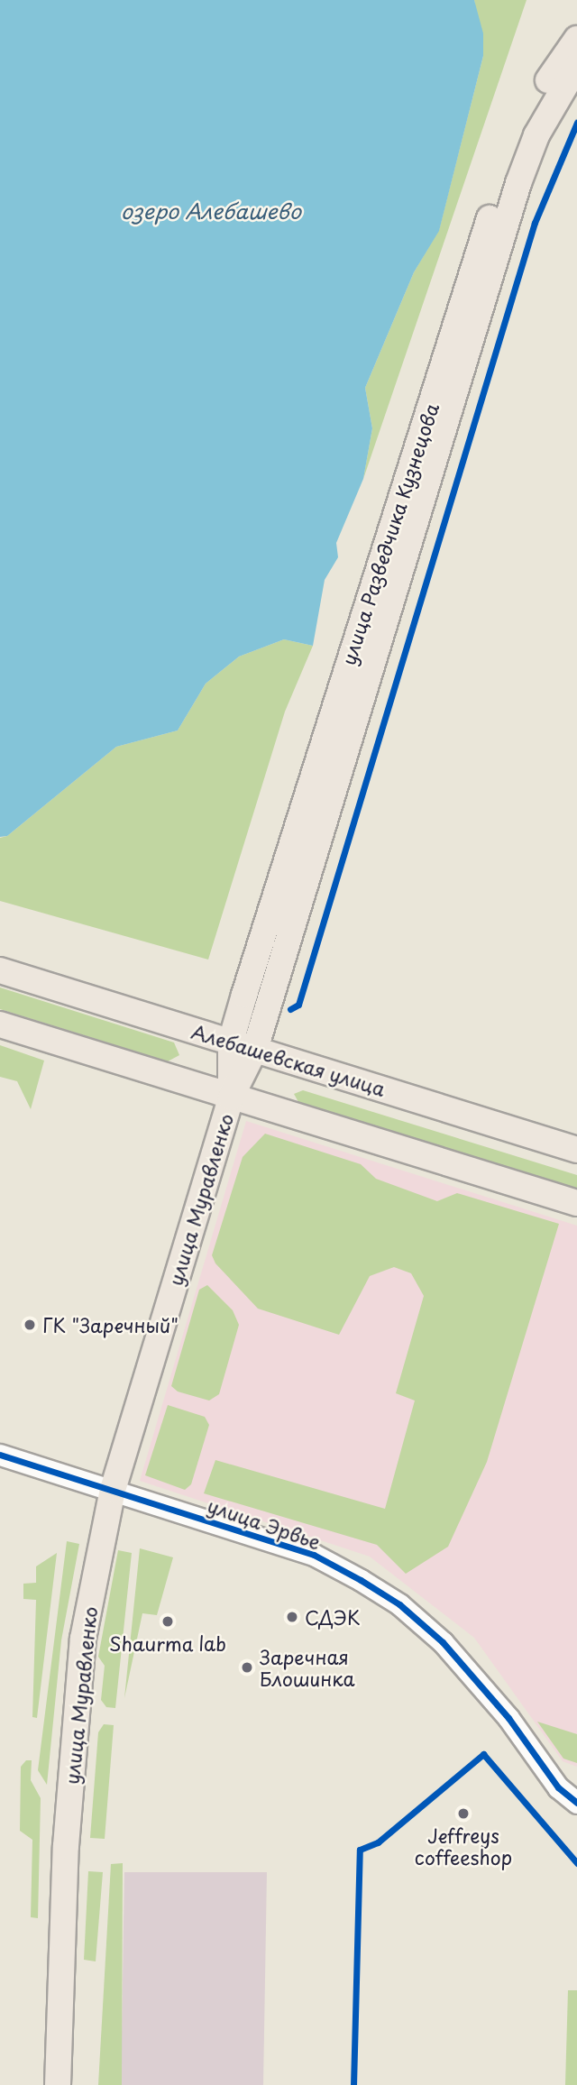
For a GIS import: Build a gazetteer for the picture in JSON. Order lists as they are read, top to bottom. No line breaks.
{"streets":{"main road":["улица Разведчика Кузнецова","Алебашевская улица","улица Муравленко"],"street":["улица Эрвье"]},"crossings":[["улица Разведчика Кузнецова","Алебашевская улица"],["улица Разведчика Кузнецова","улица Муравленко"],["улица Муравленко","улица Эрвье"]],"water":["озеро Алебашево"],"places":["ГК \"Заречный\"","СДЭК","Shaurma lab","Заречная Блошинка","Jeffreys coffeeshop"]}
